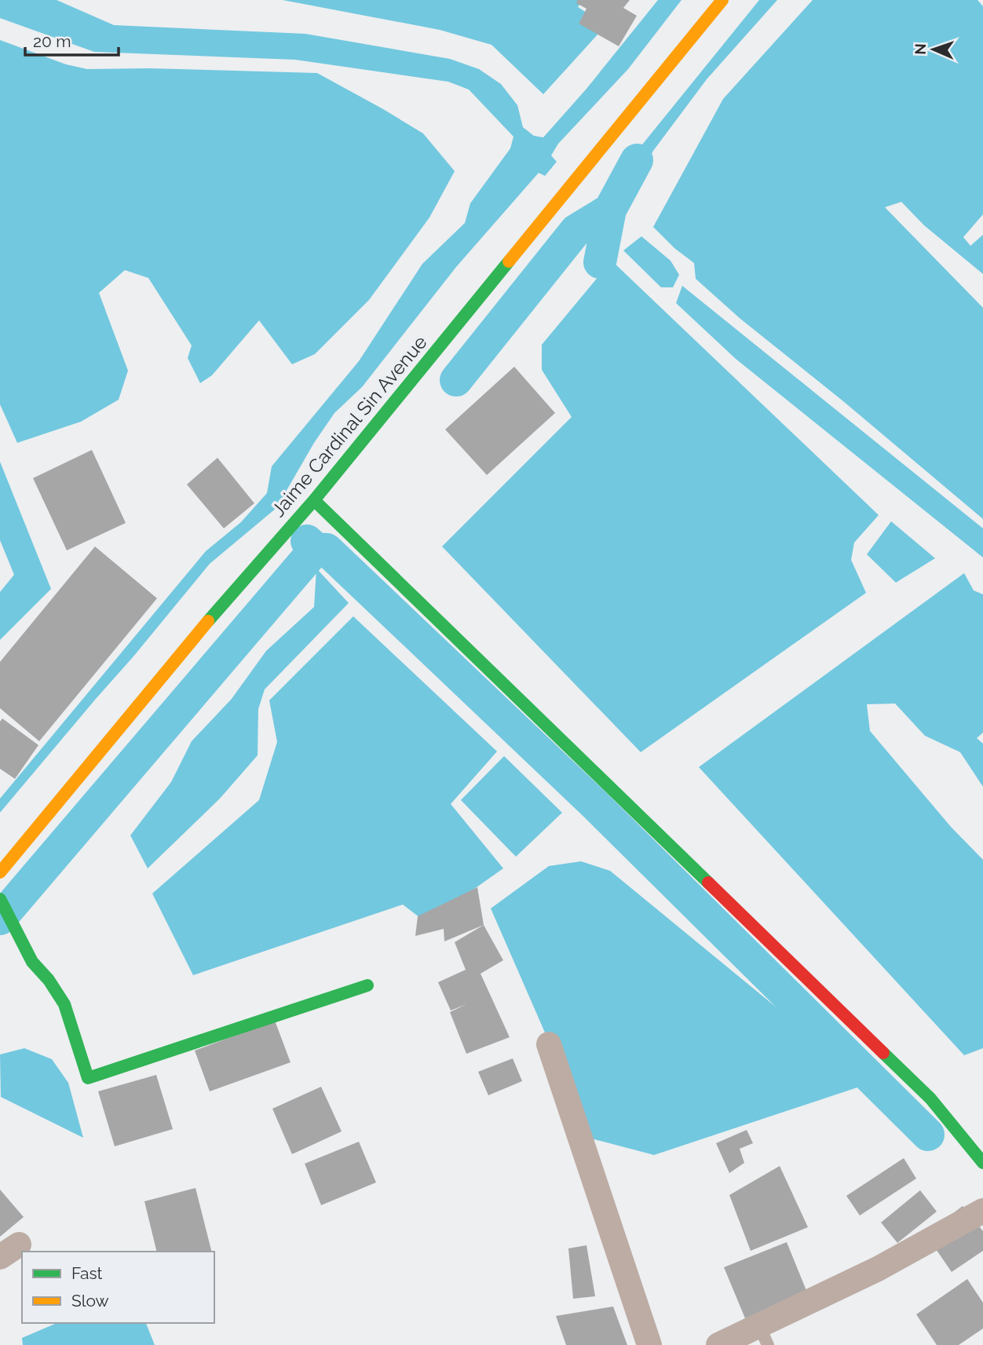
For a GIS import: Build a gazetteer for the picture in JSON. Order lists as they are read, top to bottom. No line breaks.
{"streets":{"street":["Jaime Cardinal Sin Avenue"]},"legend":["Fast","Slow"],"scale_bar":"20 m","north":"left"}
